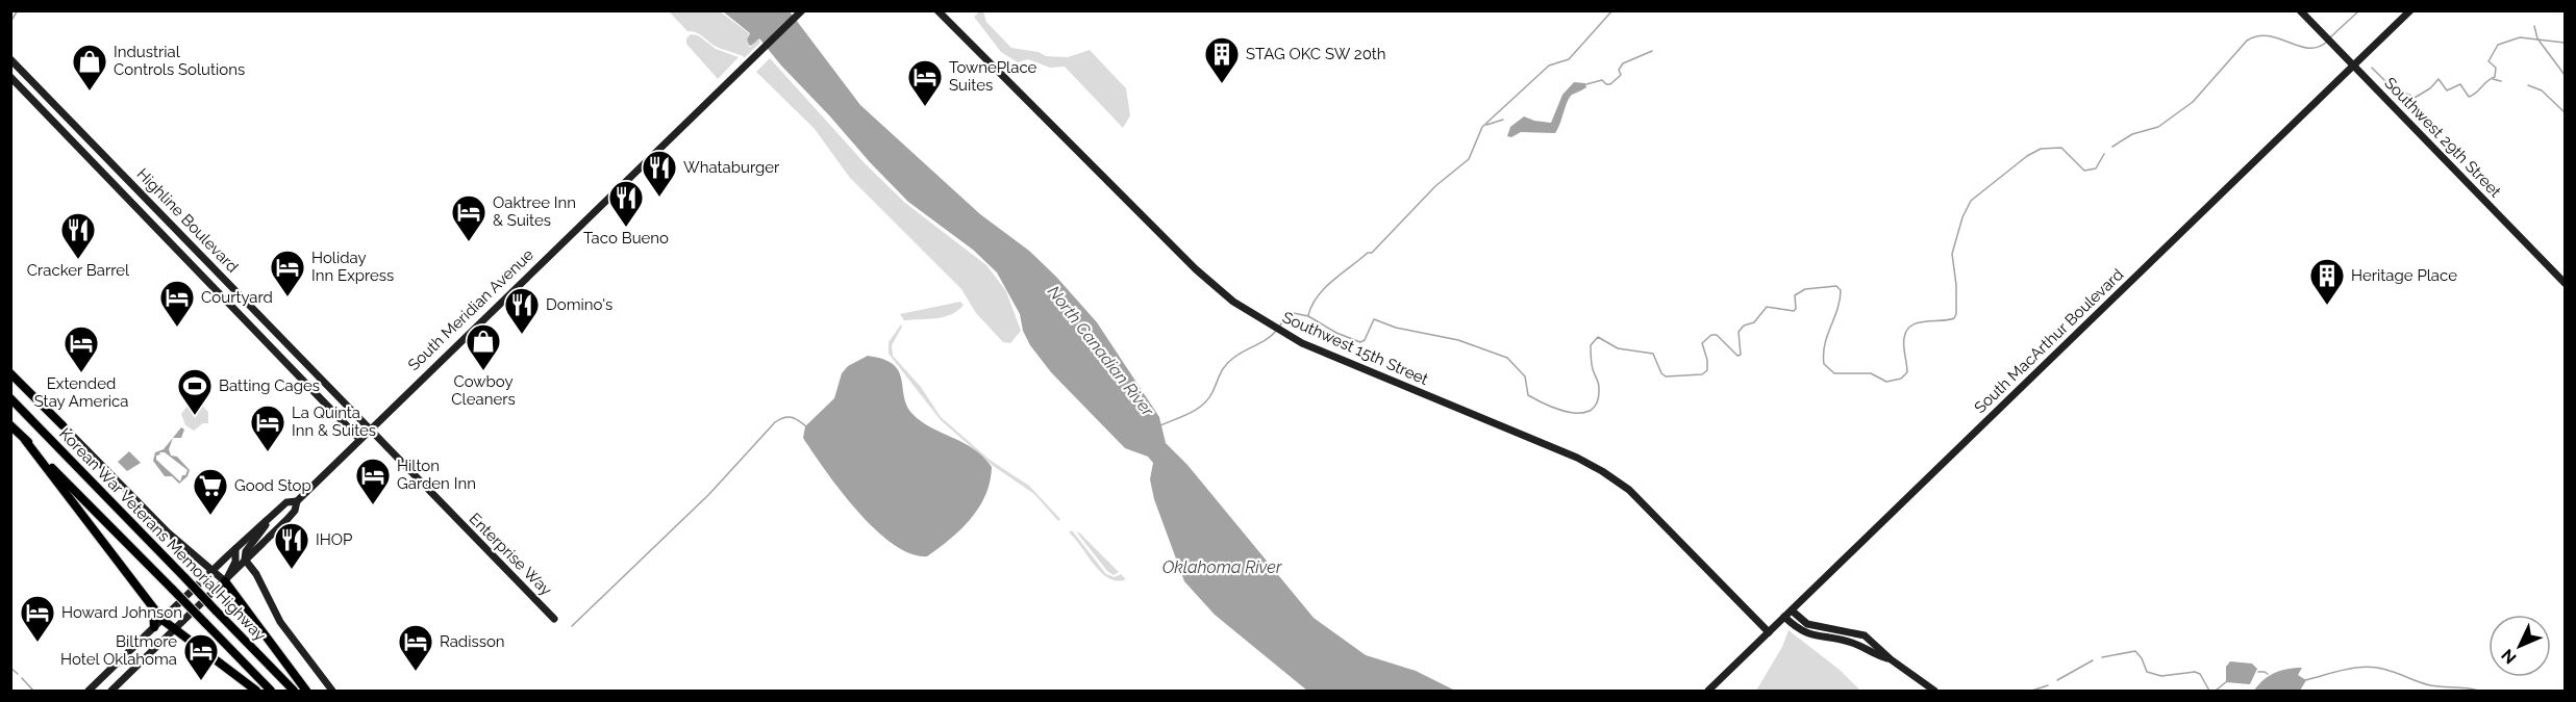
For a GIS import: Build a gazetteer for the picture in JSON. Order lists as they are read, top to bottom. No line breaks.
{"streets":{"highway":["Korean War Veterans Memorial Highway"],"main road":["Southwest 29th Street","Highline Boulevard","South Meridian Avenue","South MacArthur Boulevard","Southwest 15th Street","Enterprise Way"]},"crossings":[["Southwest 29th Street","South MacArthur Boulevard"],["Highline Boulevard","South Meridian Avenue"],["Highline Boulevard","Enterprise Way"],["South Meridian Avenue","Enterprise Way"],["South MacArthur Boulevard","Southwest 15th Street"]],"water":["North Canadian River","Oklahoma River"],"places":{"building":["STAG OKC SW 20th","Heritage Place"],"shop":["Industrial Controls Solutions","Cowboy Cleaners"],"hotel":["TownePlace Suites","Oaktree Inn & Suites","Holiday Inn Express","Courtyard","Extended Stay America","La Quinta Inn & Suites","Hilton Garden Inn","Howard Johnson","Radisson","Biltmore Hotel Oklahoma"],"restaurant":["Whataburger","Taco Bueno","Cracker Barrel","Domino's","IHOP"],"sports":["Batting Cages"],"supermarket":["Good Stop"]},"north":"bottom left"}
